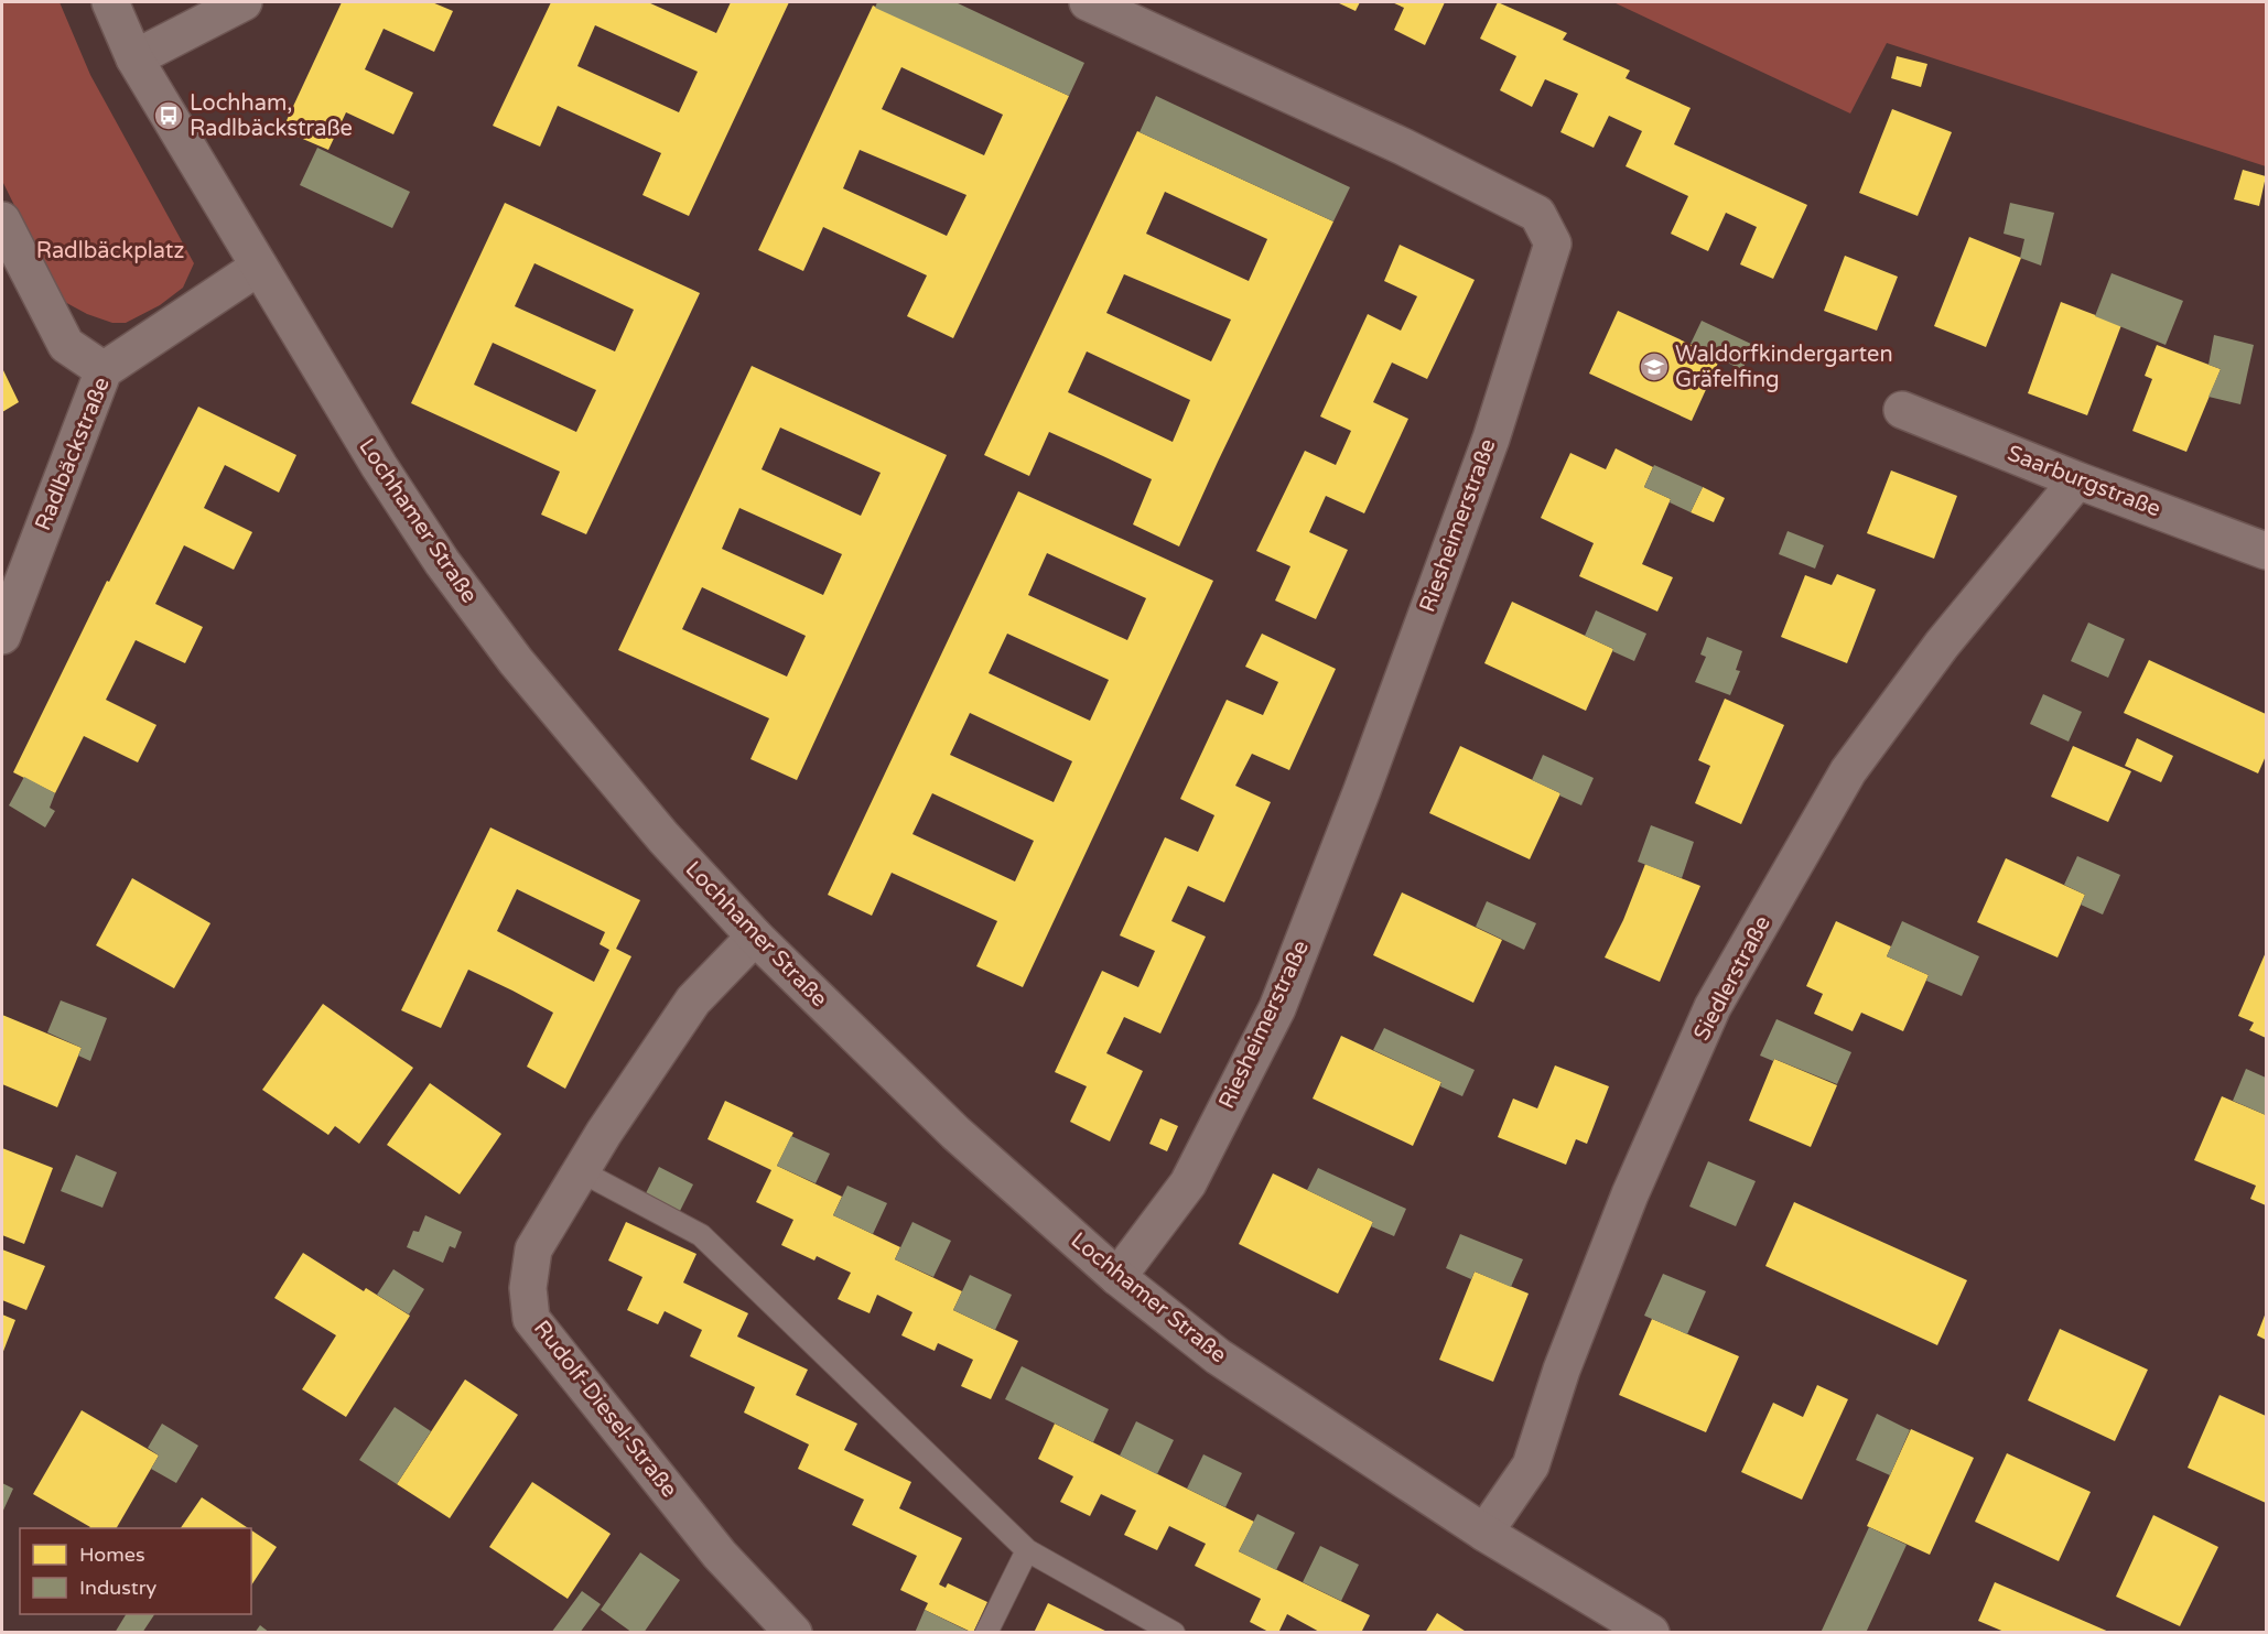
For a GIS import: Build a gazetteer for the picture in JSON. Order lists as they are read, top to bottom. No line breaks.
{"streets":{"street":["Radlbäckstraße","Saarburgstraße","Lochhamer Straße","Riesheimerstraße","Siedlerstraße","Rudolf-Diesel-Straße"]},"crossings":[["Radlbäckstraße","Lochhamer Straße"],["Saarburgstraße","Siedlerstraße"],["Lochhamer Straße","Riesheimerstraße"],["Lochhamer Straße","Siedlerstraße"],["Lochhamer Straße","Rudolf-Diesel-Straße"]],"parks":["Radlbäckplatz"],"places":{"bus stop":["Lochham, Radlbäckstraße"],"school or university":["Waldorfkindergarten Gräfelfing"]},"legend":["Homes","Industry"]}
